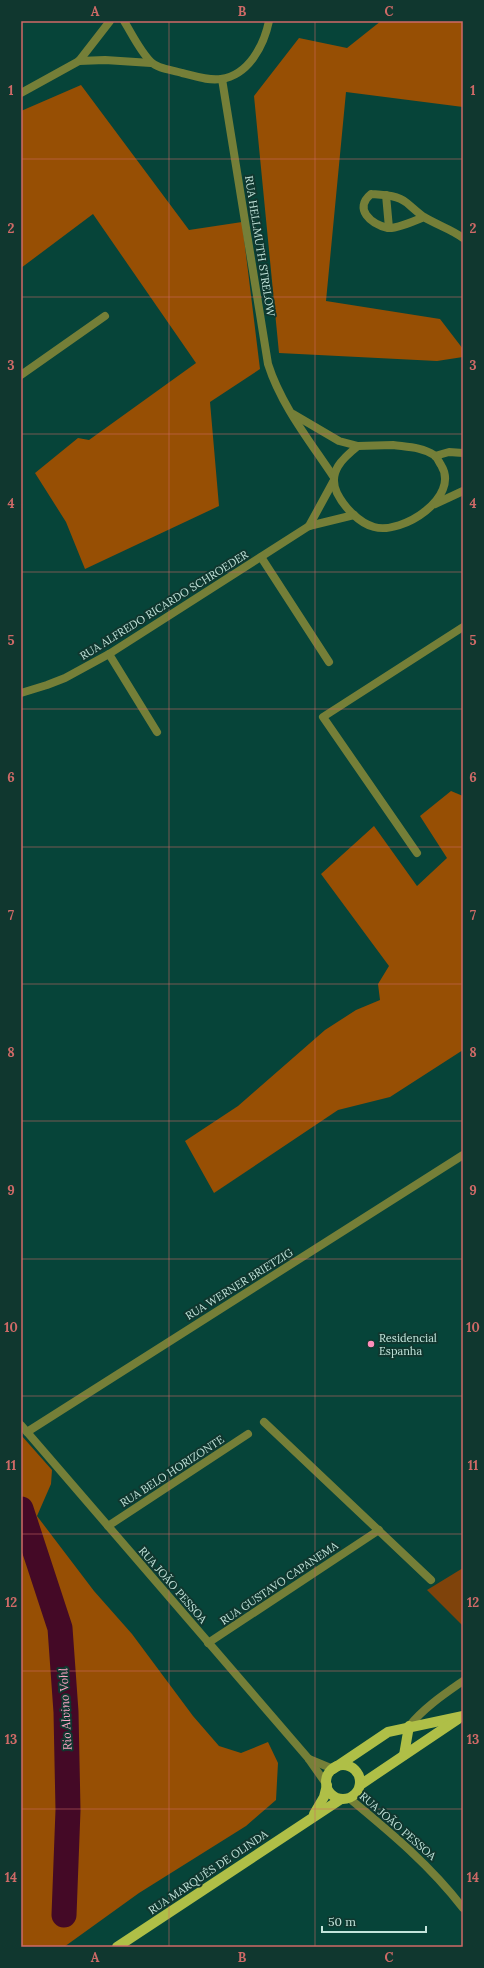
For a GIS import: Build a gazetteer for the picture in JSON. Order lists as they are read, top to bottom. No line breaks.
{"streets":{"main road":["RUA MARQUÊS DE OLINDA"],"street":["RUA HELLMUTH STRELOW","RUA ALFREDO RICARDO SCHROEDER","RUA WERNER BRIETZIG","RUA BELO HORIZONTE","RUA GUSTAVO CAPANEMA","RUA JOÃO PESSOA"]},"crossings":[["RUA HELLMUTH STRELOW","RUA ALFREDO RICARDO SCHROEDER"],["RUA WERNER BRIETZIG","RUA JOÃO PESSOA"],["RUA BELO HORIZONTE","RUA JOÃO PESSOA"],["RUA GUSTAVO CAPANEMA","RUA JOÃO PESSOA"],["RUA JOÃO PESSOA","RUA MARQUÊS DE OLINDA"]],"water":["Rio Alvino Vohl"],"places":["Residencial Espanha"],"scale_bar":"50 m","grid":{"columns":["A","B","C"],"rows":["1","2","3","4","5","6","7","8","9","10","11","12","13","14"]}}
